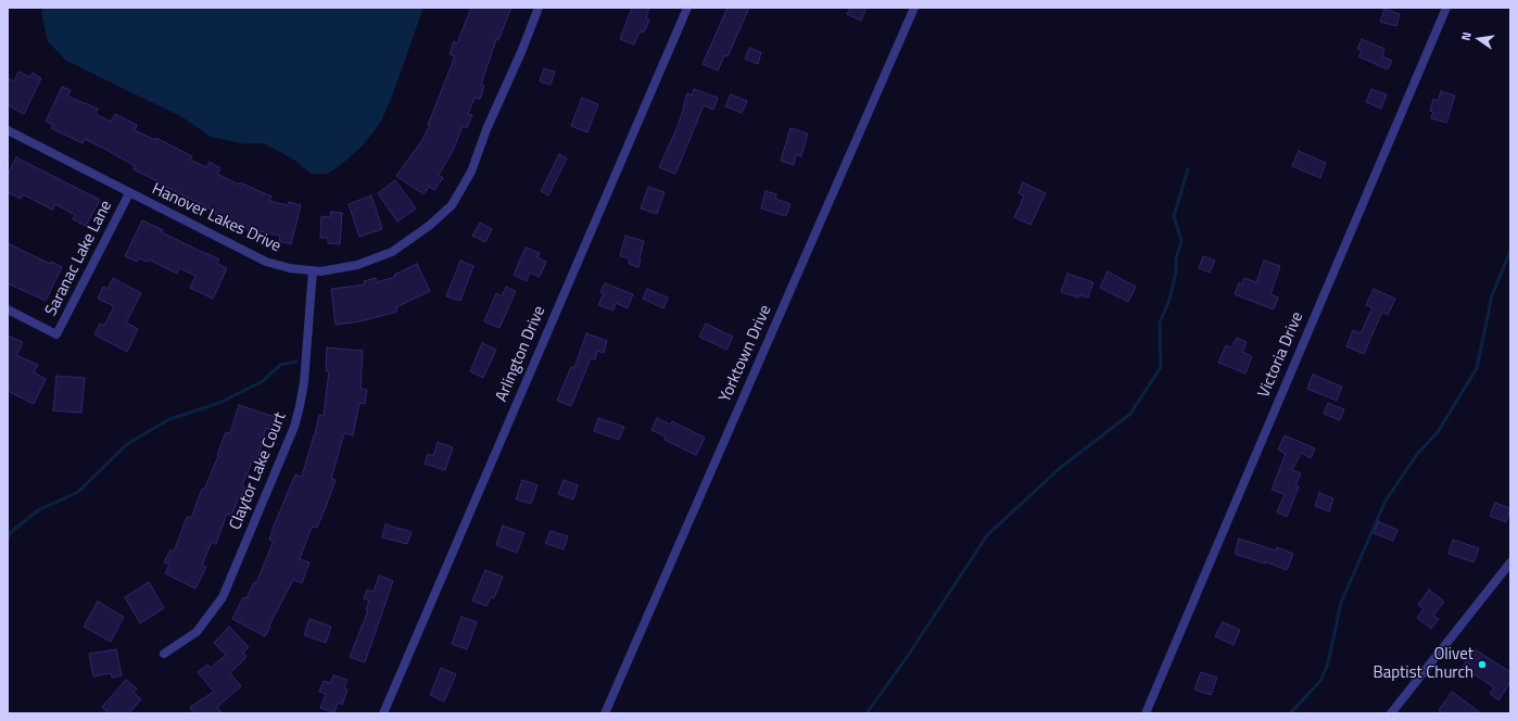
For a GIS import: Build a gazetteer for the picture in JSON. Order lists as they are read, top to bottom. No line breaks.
{"streets":{"street":["Hanover Lakes Drive","Saranac Lake Lane","Arlington Drive","Yorktown Drive","Victoria Drive","Claytor Lake Court"]},"crossings":[["Hanover Lakes Drive","Saranac Lake Lane"],["Hanover Lakes Drive","Claytor Lake Court"]],"places":["Olivet Baptist Church"],"north":"left"}
